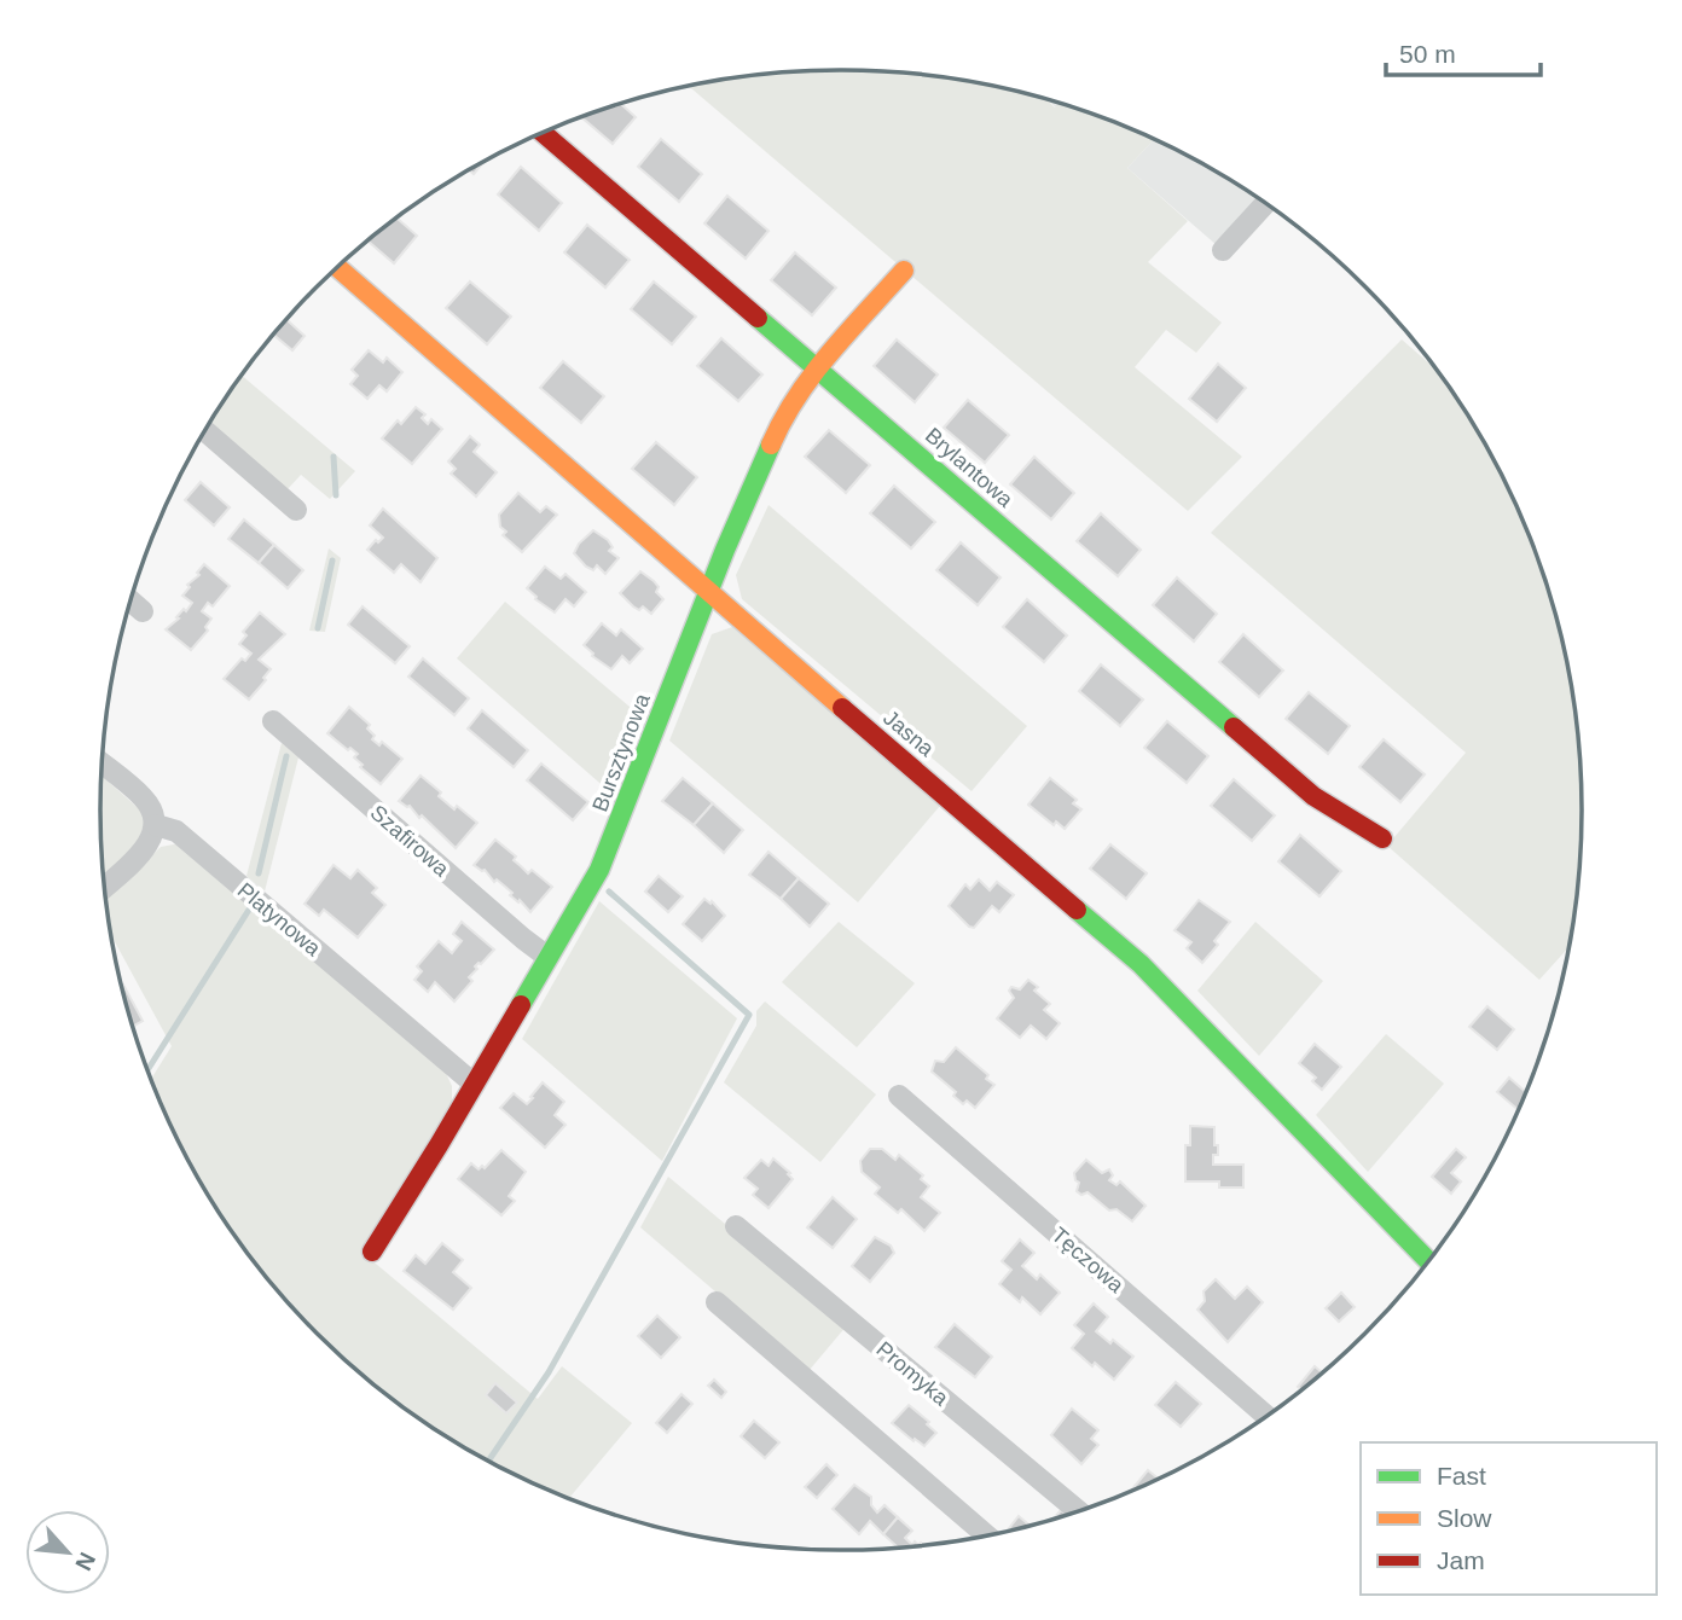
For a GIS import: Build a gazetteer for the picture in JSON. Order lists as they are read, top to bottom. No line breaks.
{"streets":{"street":["Brylantowa","Jasna","Bursztynowa","Szafirowa","Platynowa","Tęczowa","Promyka"]},"crossings":[["Brylantowa","Bursztynowa"],["Jasna","Bursztynowa"],["Bursztynowa","Szafirowa"],["Bursztynowa","Platynowa"]],"legend":["Fast","Slow","Jam"],"scale_bar":"50 m","north":"bottom right"}
